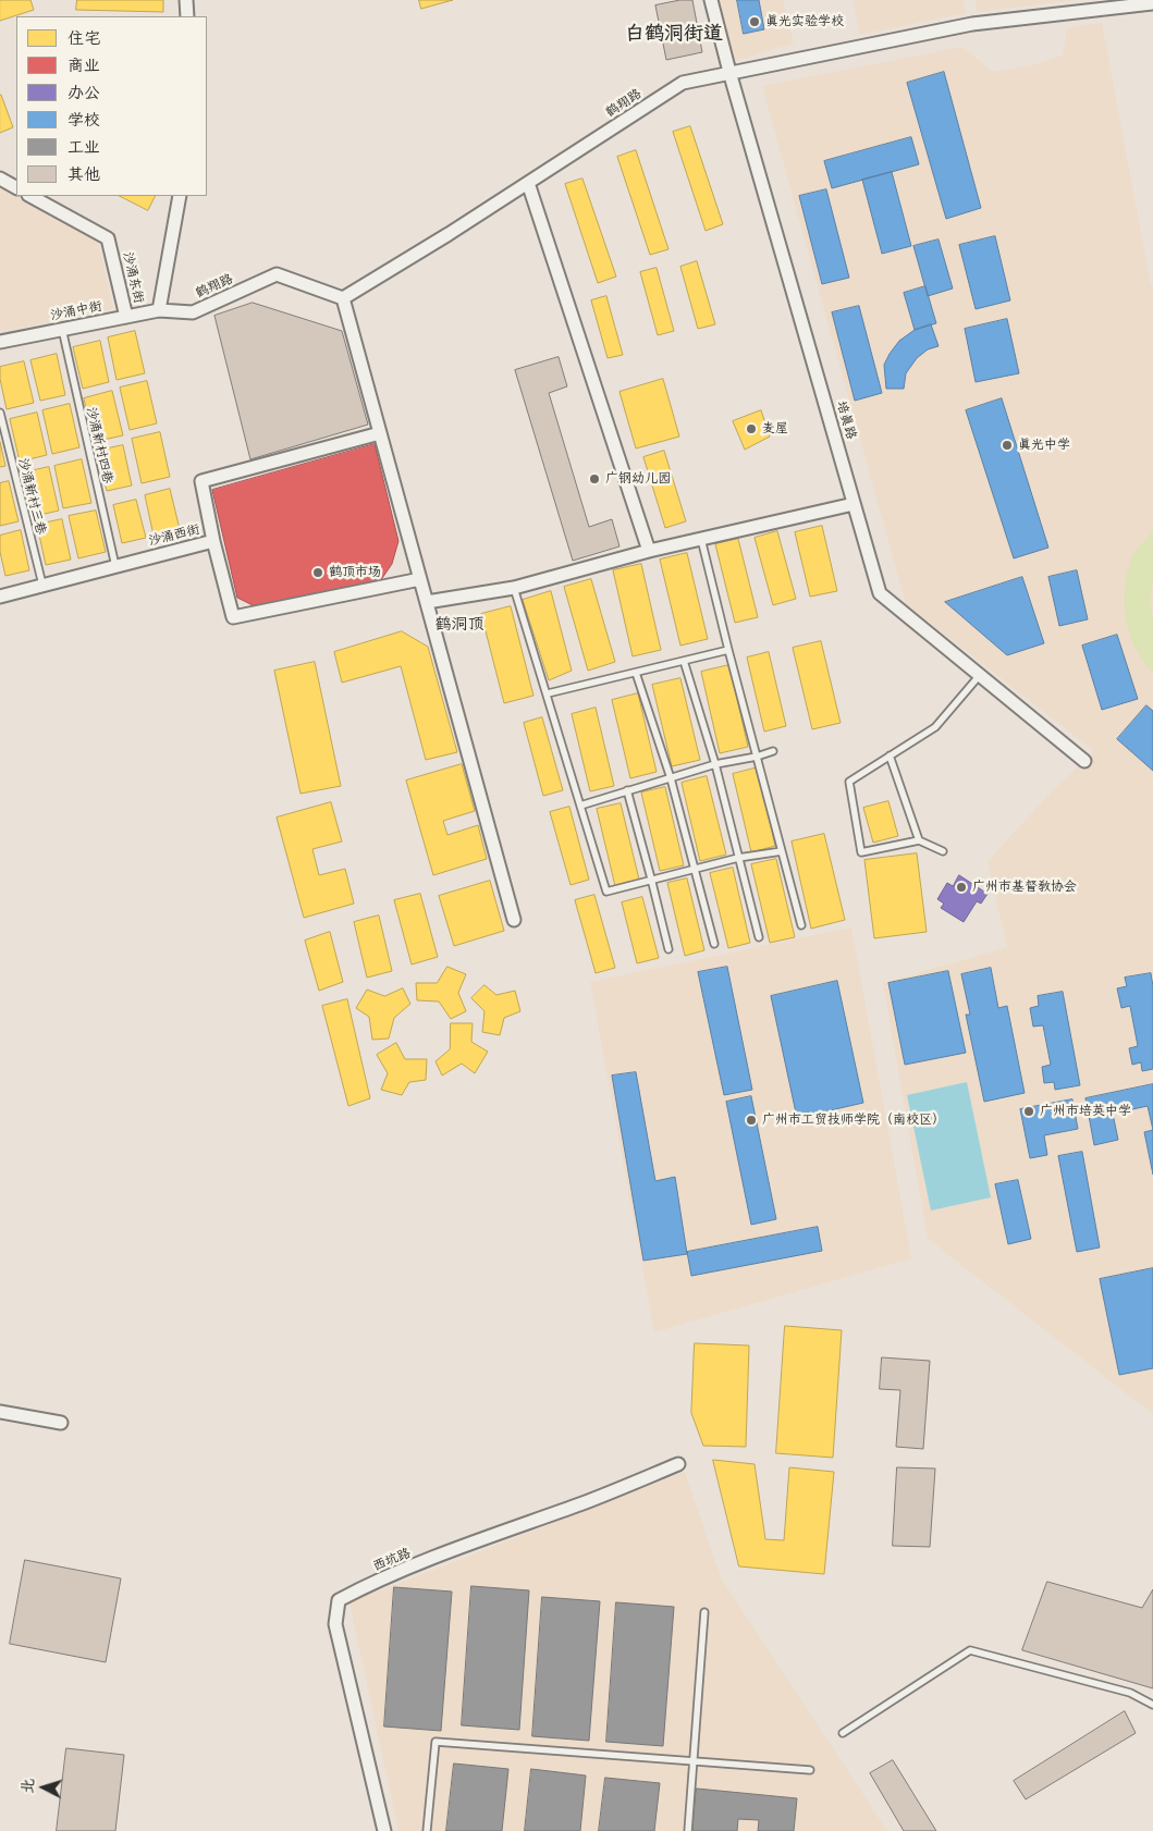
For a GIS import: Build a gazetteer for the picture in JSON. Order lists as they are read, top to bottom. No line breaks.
{"streets":{"street":["鹤翔路","沙涌东街","沙涌中街","培真路","沙涌西街","西坑路"],"lane":["沙涌新村四巷","沙涌新村三巷"]},"crossings":[["鹤翔路","沙涌中街"],["鹤翔路","培真路"],["沙涌东街","沙涌中街"],["沙涌中街","沙涌新村四巷"],["沙涌新村四巷","沙涌西街"],["沙涌新村三巷","沙涌西街"]],"districts":["白鹤洞街道","鹤洞顶"],"places":["真光实验学校","麦屋","真光中学","广钢幼儿园","鹤顶市场","广州市基督教协会","广州市培英中学","广州市工贸技师学院（南校区）"],"legend":["住宅","商业","办公","学校","工业","其他"],"north":"left"}
